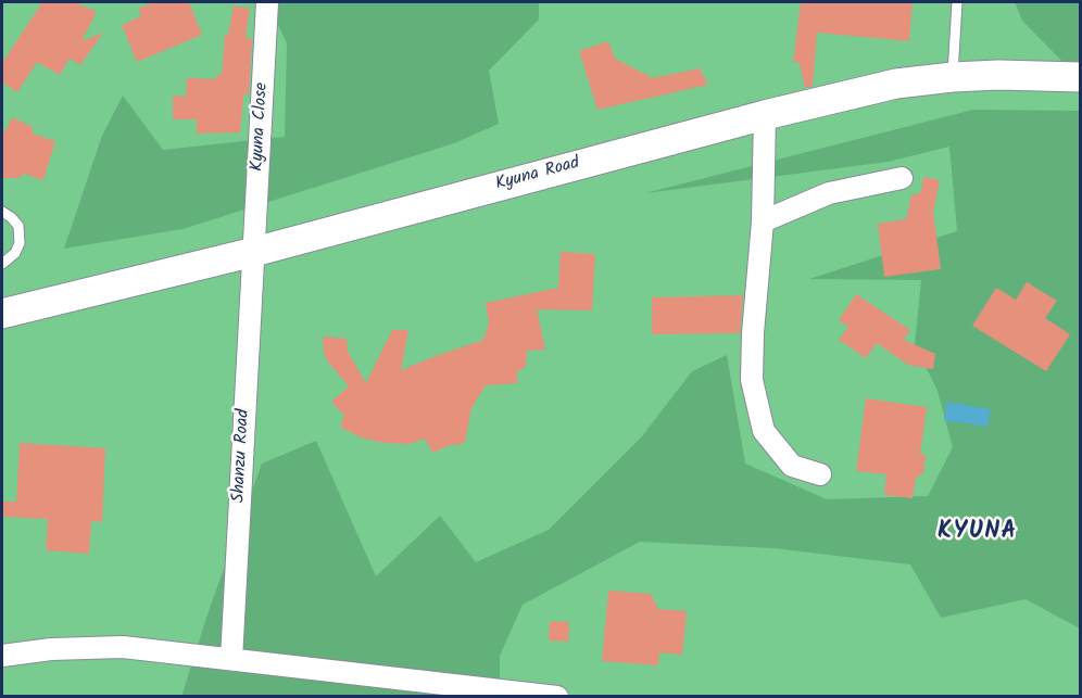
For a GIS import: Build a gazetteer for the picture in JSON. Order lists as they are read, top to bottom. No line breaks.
{"streets":{"main road":["Kyuna Road"],"street":["Kyuna Close","Shanzu Road"]},"crossings":[["Kyuna Close","Kyuna Road"],["Kyuna Close","Shanzu Road"],["Kyuna Road","Shanzu Road"]],"districts":["KYUNA"]}
